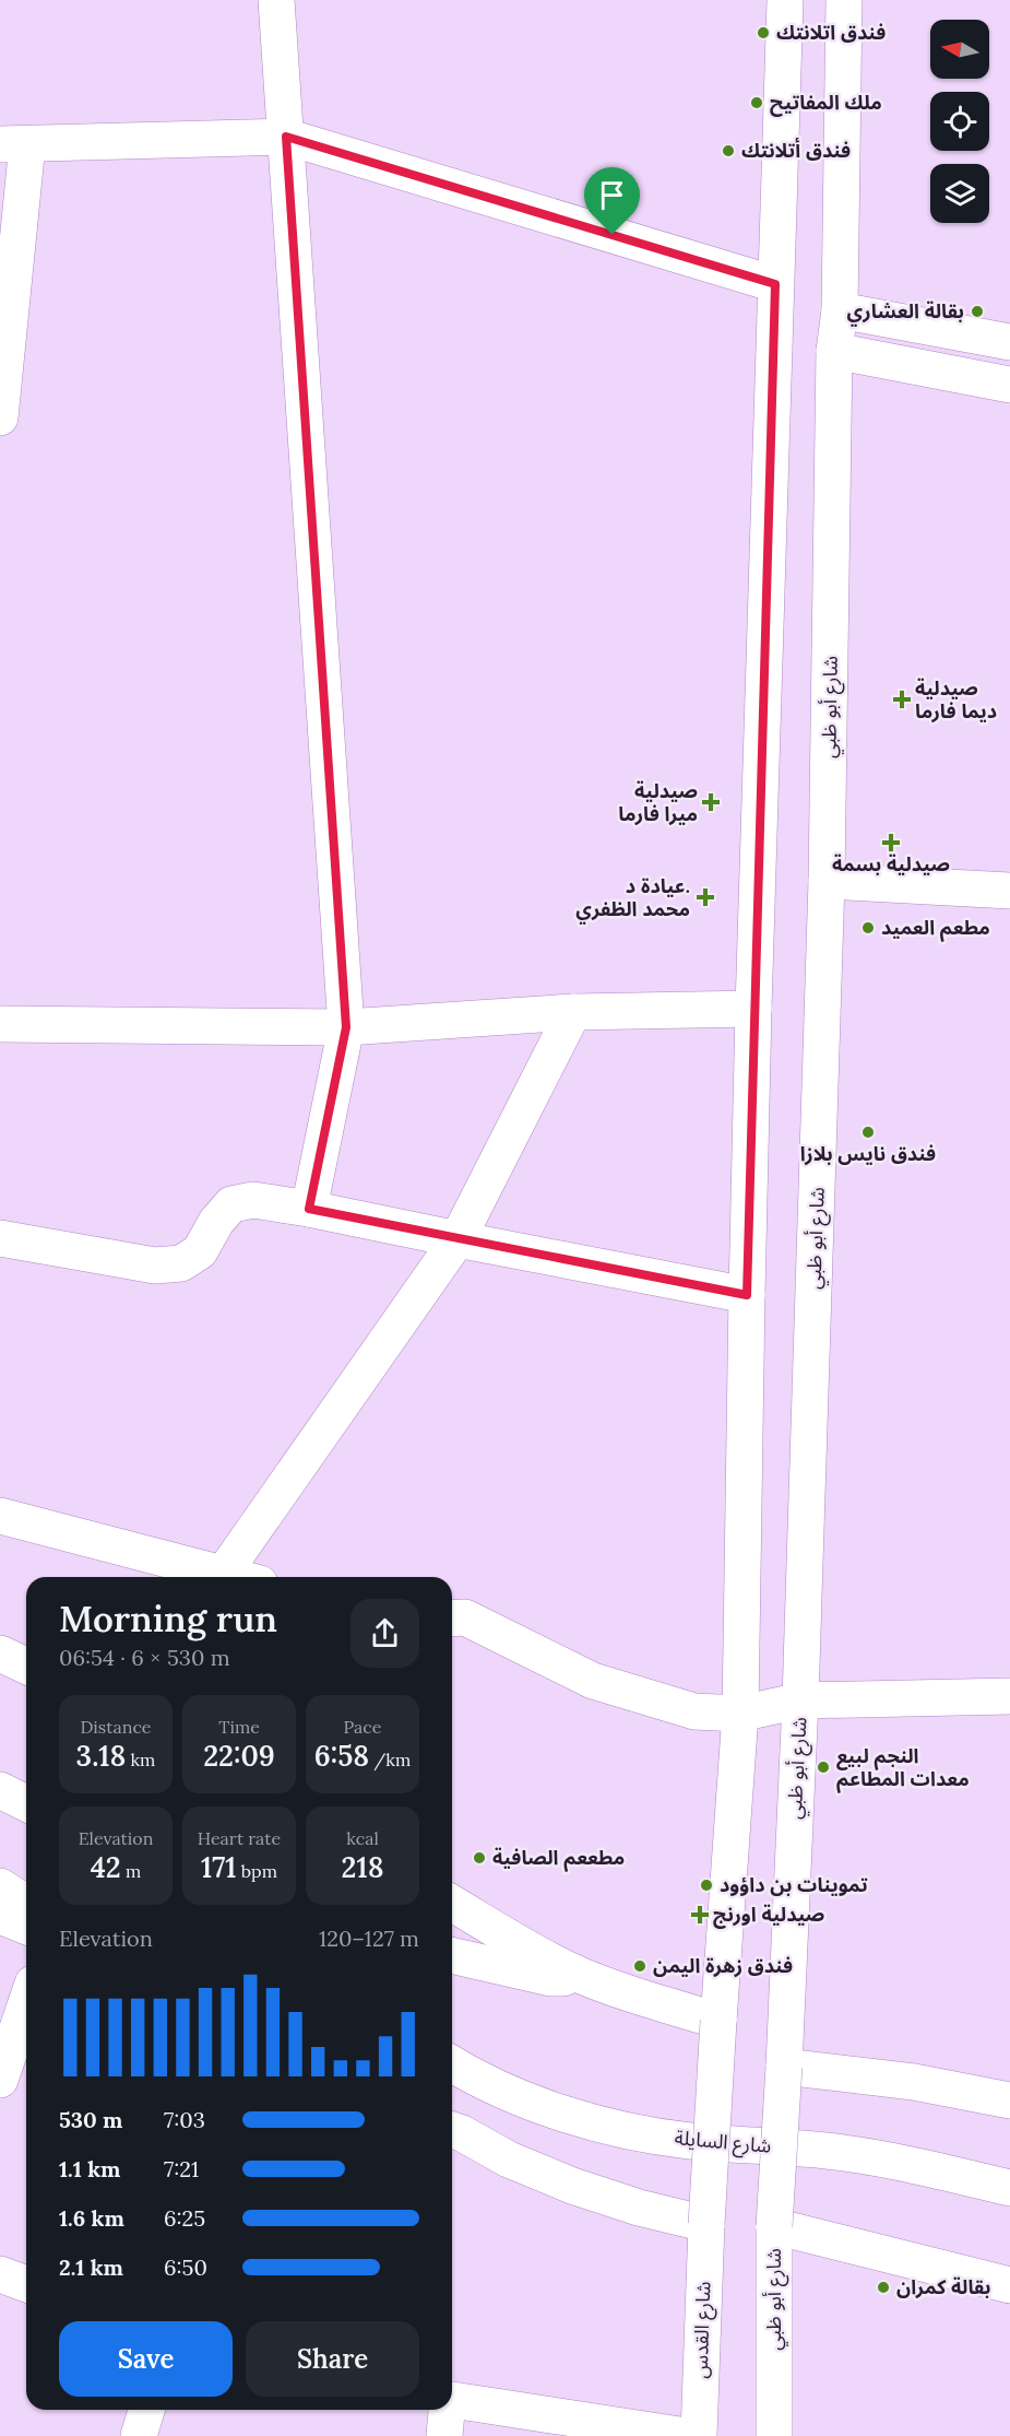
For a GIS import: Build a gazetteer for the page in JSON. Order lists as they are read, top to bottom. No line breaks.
{"streets":{"street":["شارع أبو ظبي","شارع السايلة","شارع القدس"]},"places":{"other":["فندق اتلانتك","ملك المفاتيح","فندق أتلانتك","بقالة العشاري","مطعم العميد","فندق نايس بلازا","النجم لبيع معدات المطاعم","مطععم الصافية","تموينات بن داؤود","فندق زهرة اليمن","بقالة كمران"],"health":["صيدلية ديما فارما","صيدلية ميرا فارما","صيدلية بسمة","عيادة د. محمد الظفري","صيدلية اورنج"]},"north":"left","page":{"heading":["Morning run","06:54 · 6 × 530 m"],"stats":[["Distance","3.18 km"],["Time","22:09"],["Pace","6:58 /km"],["Elevation","42 m"],["Heart rate","171 bpm"],["kcal","218"]],"chart":["Elevation","120–127 m"],"list":[{"name":"530 m","note":"7:03"},{"name":"1.1 km","note":"7:21"},{"name":"1.6 km","note":"6:25"},{"name":"2.1 km","note":"6:50"}],"buttons":["Save","Share"]}}
